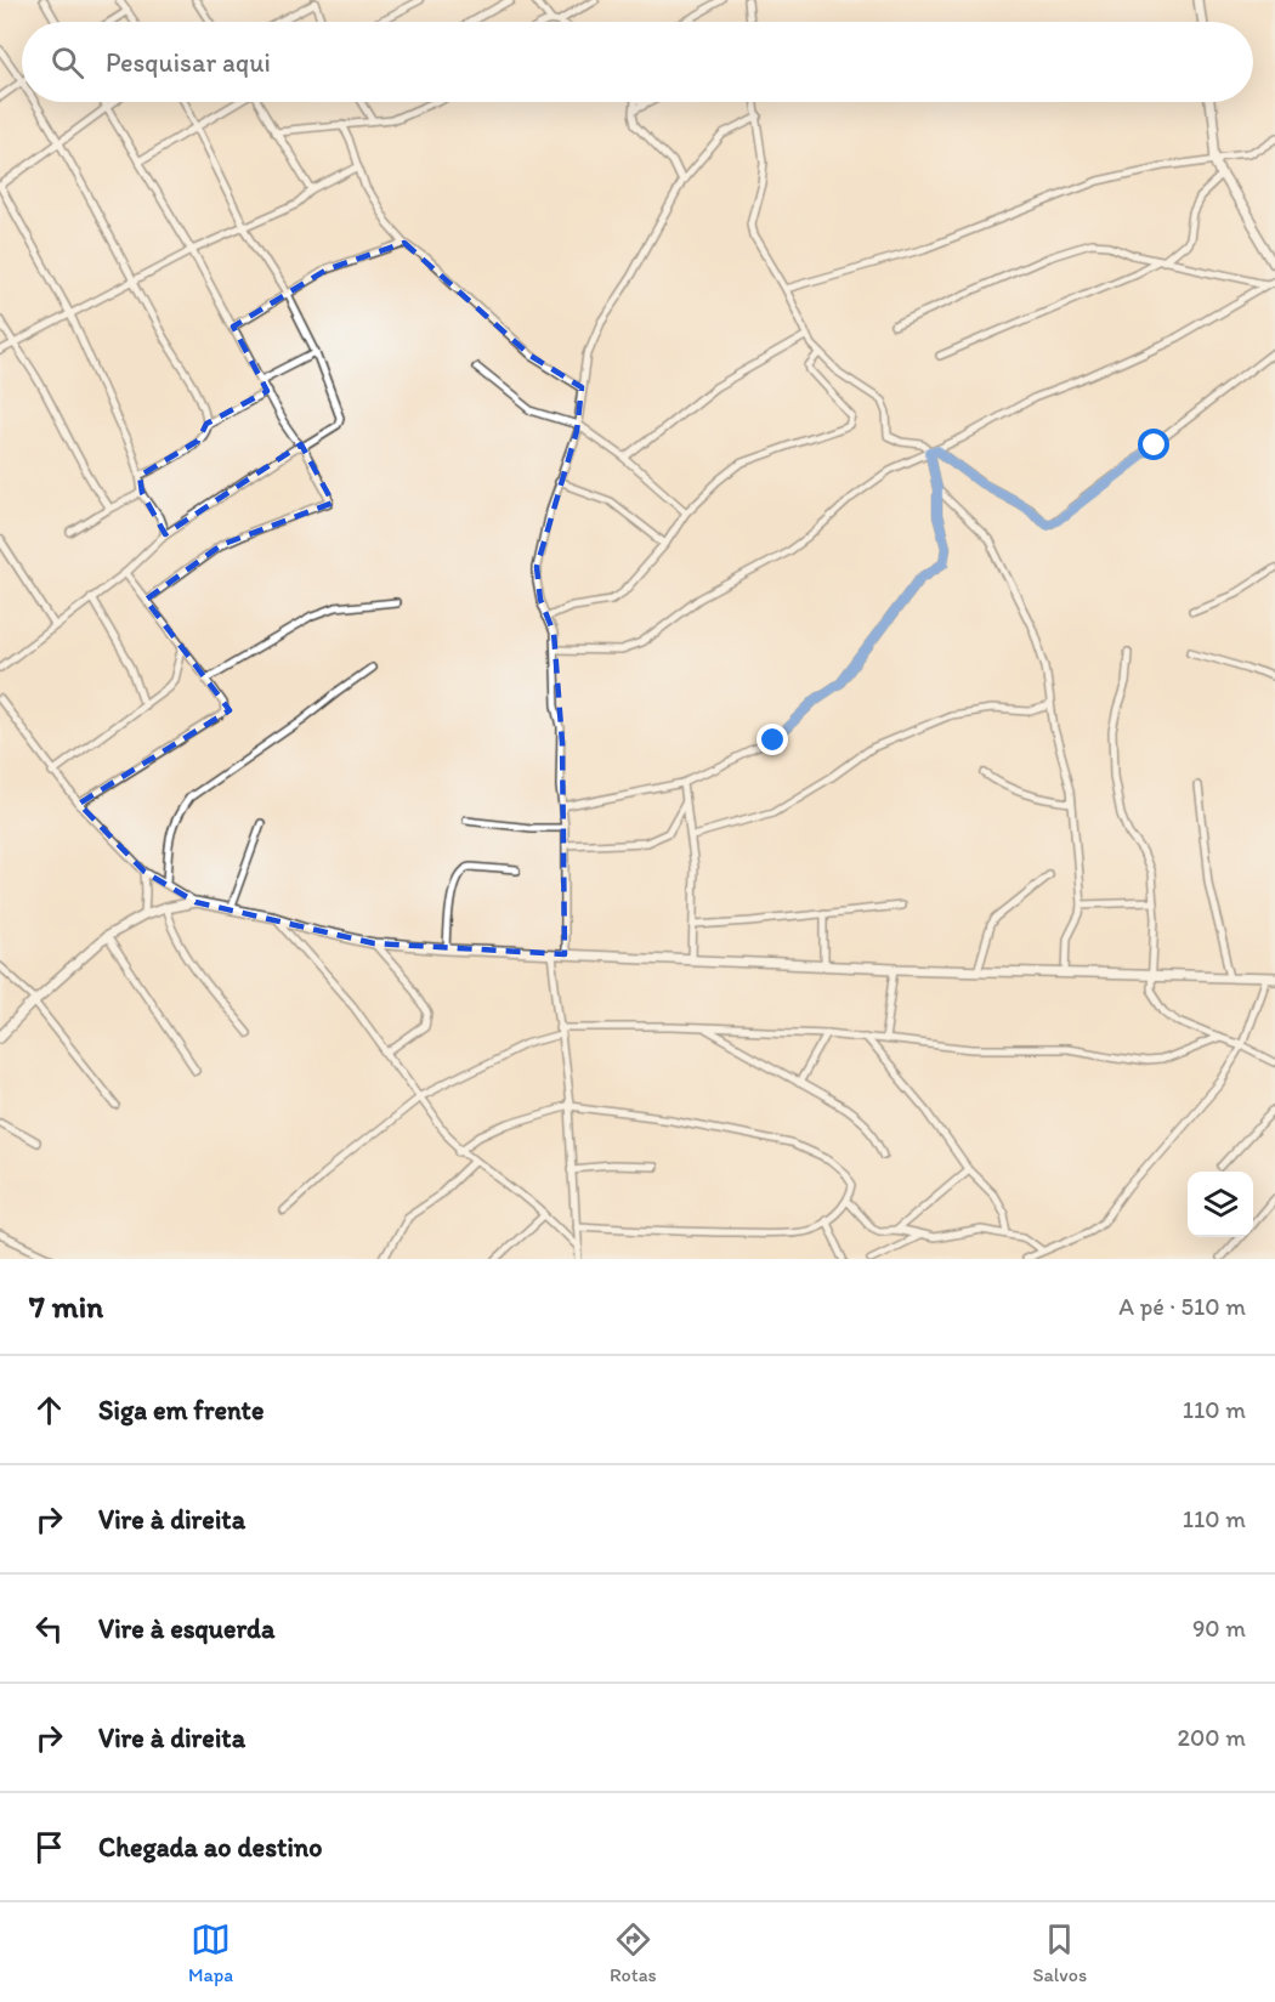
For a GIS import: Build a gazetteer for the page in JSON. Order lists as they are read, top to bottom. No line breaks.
{"page":{"search":"Pesquisar aqui","heading":["7 min","A pé · 510 m"],"list":[["Siga em frente","110 m"],["Vire à direita","110 m"],["Vire à esquerda","90 m"],["Vire à direita","200 m"],"Chegada ao destino"],"nav":["Mapa","Rotas","Salvos"]}}
